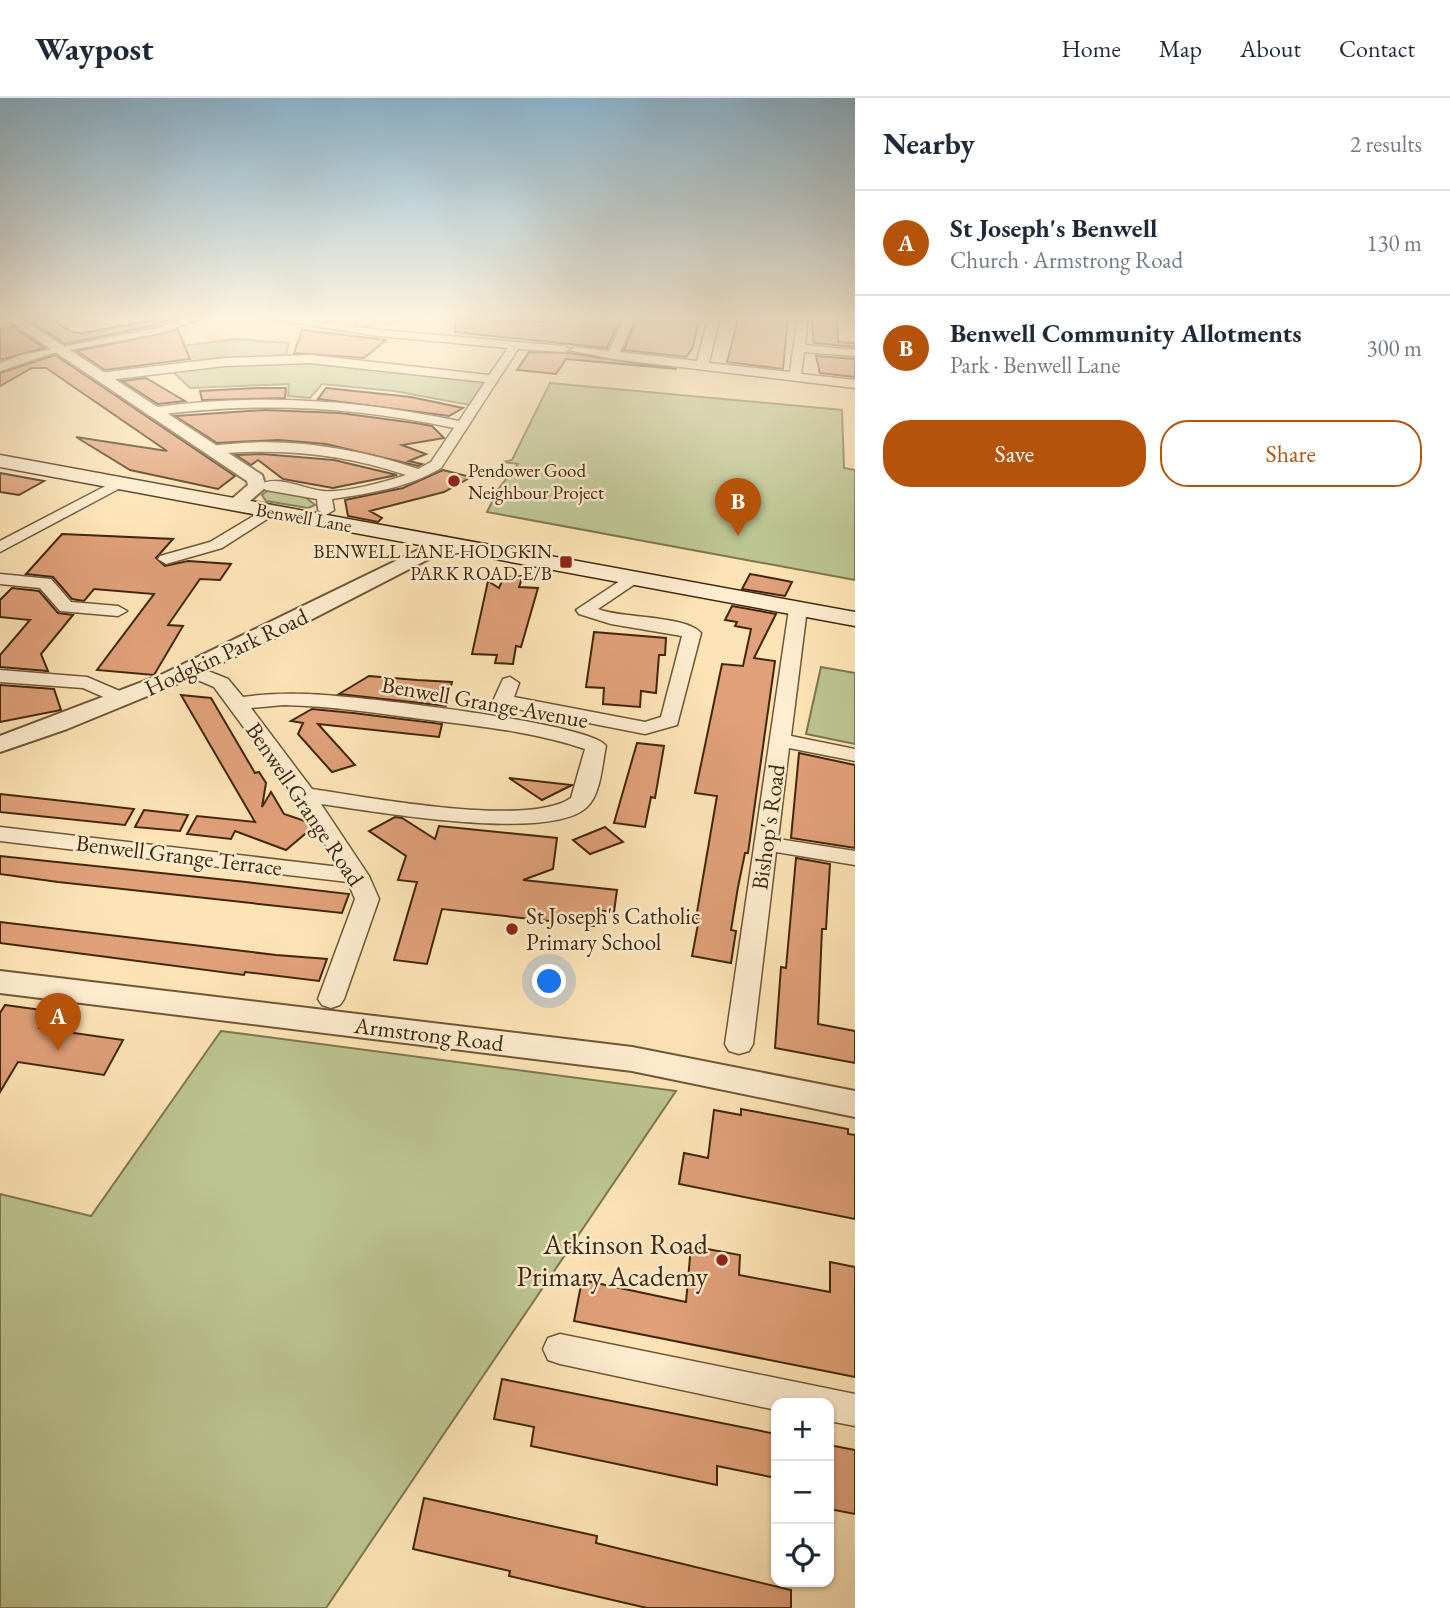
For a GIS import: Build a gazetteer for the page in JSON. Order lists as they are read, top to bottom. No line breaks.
{"streets":{"main road":["Benwell Lane"],"street":["Hodgkin Park Road","Benwell Grange Avenue","Benwell Grange Road","Bishop's Road","Benwell Grange Terrace","Armstrong Road"]},"crossings":[["Benwell Lane","Hodgkin Park Road"],["Benwell Lane","Bishop's Road"],["Hodgkin Park Road","Benwell Grange Road"],["Benwell Grange Avenue","Benwell Grange Road"],["Benwell Grange Road","Benwell Grange Terrace"]],"places":{"other":["Pendower Good Neighbour Project","St Joseph's Catholic Primary School","Atkinson Road Primary Academy"],"transit":["BENWELL LANE-HODGKIN PARK ROAD-E/B"]},"page":{"header":"Waypost","nav":["Home","Map","About","Contact"],"heading":["Nearby","2 results"],"list":[{"mark":"A","name":"St Joseph's Benwell","note":"Church · Armstrong Road","value":"130 m"},{"mark":"B","name":"Benwell Community Allotments","note":"Park · Benwell Lane","value":"300 m"}],"buttons":["Save","Share"],"pins":["B","A"],"map_buttons":["+","−"]}}
